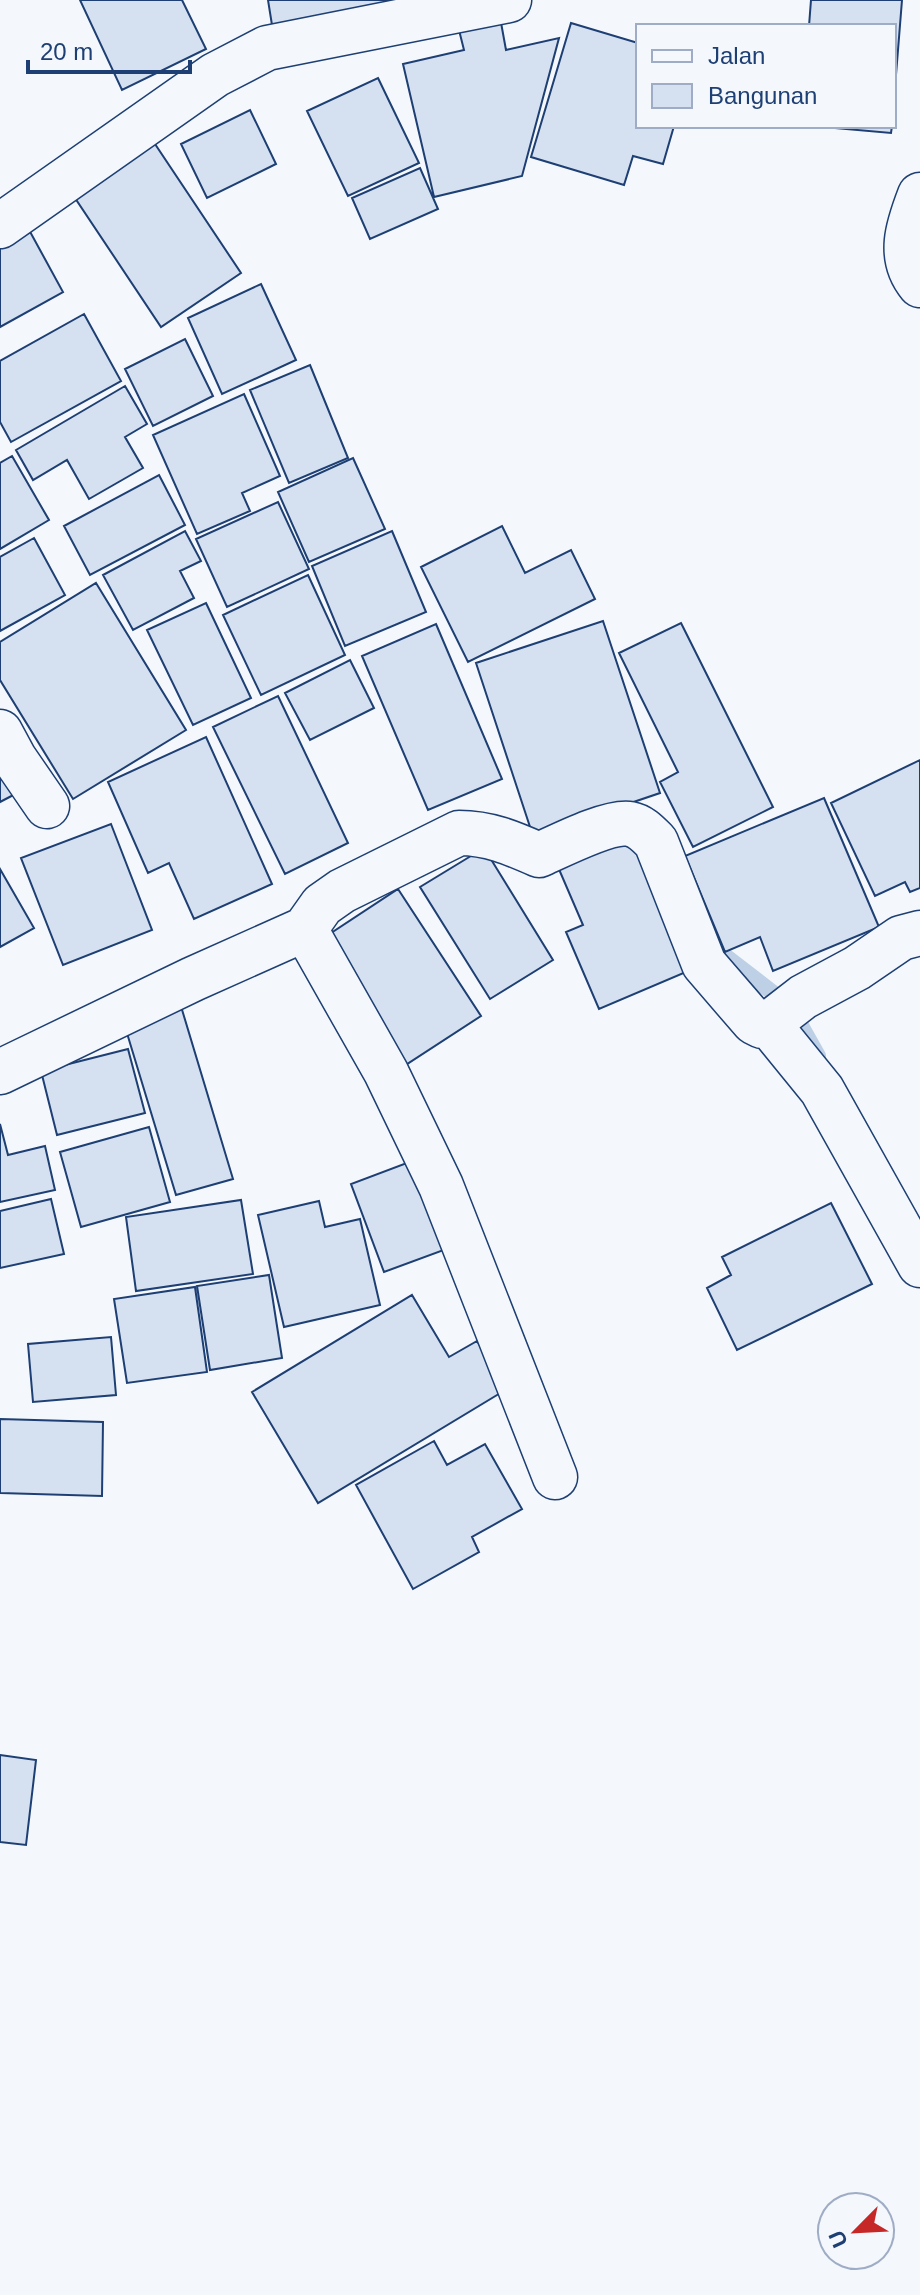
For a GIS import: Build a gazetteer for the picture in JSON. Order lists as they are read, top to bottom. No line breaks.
{"legend":["Jalan","Bangunan"],"scale_bar":"20 m","north":"bottom left"}
